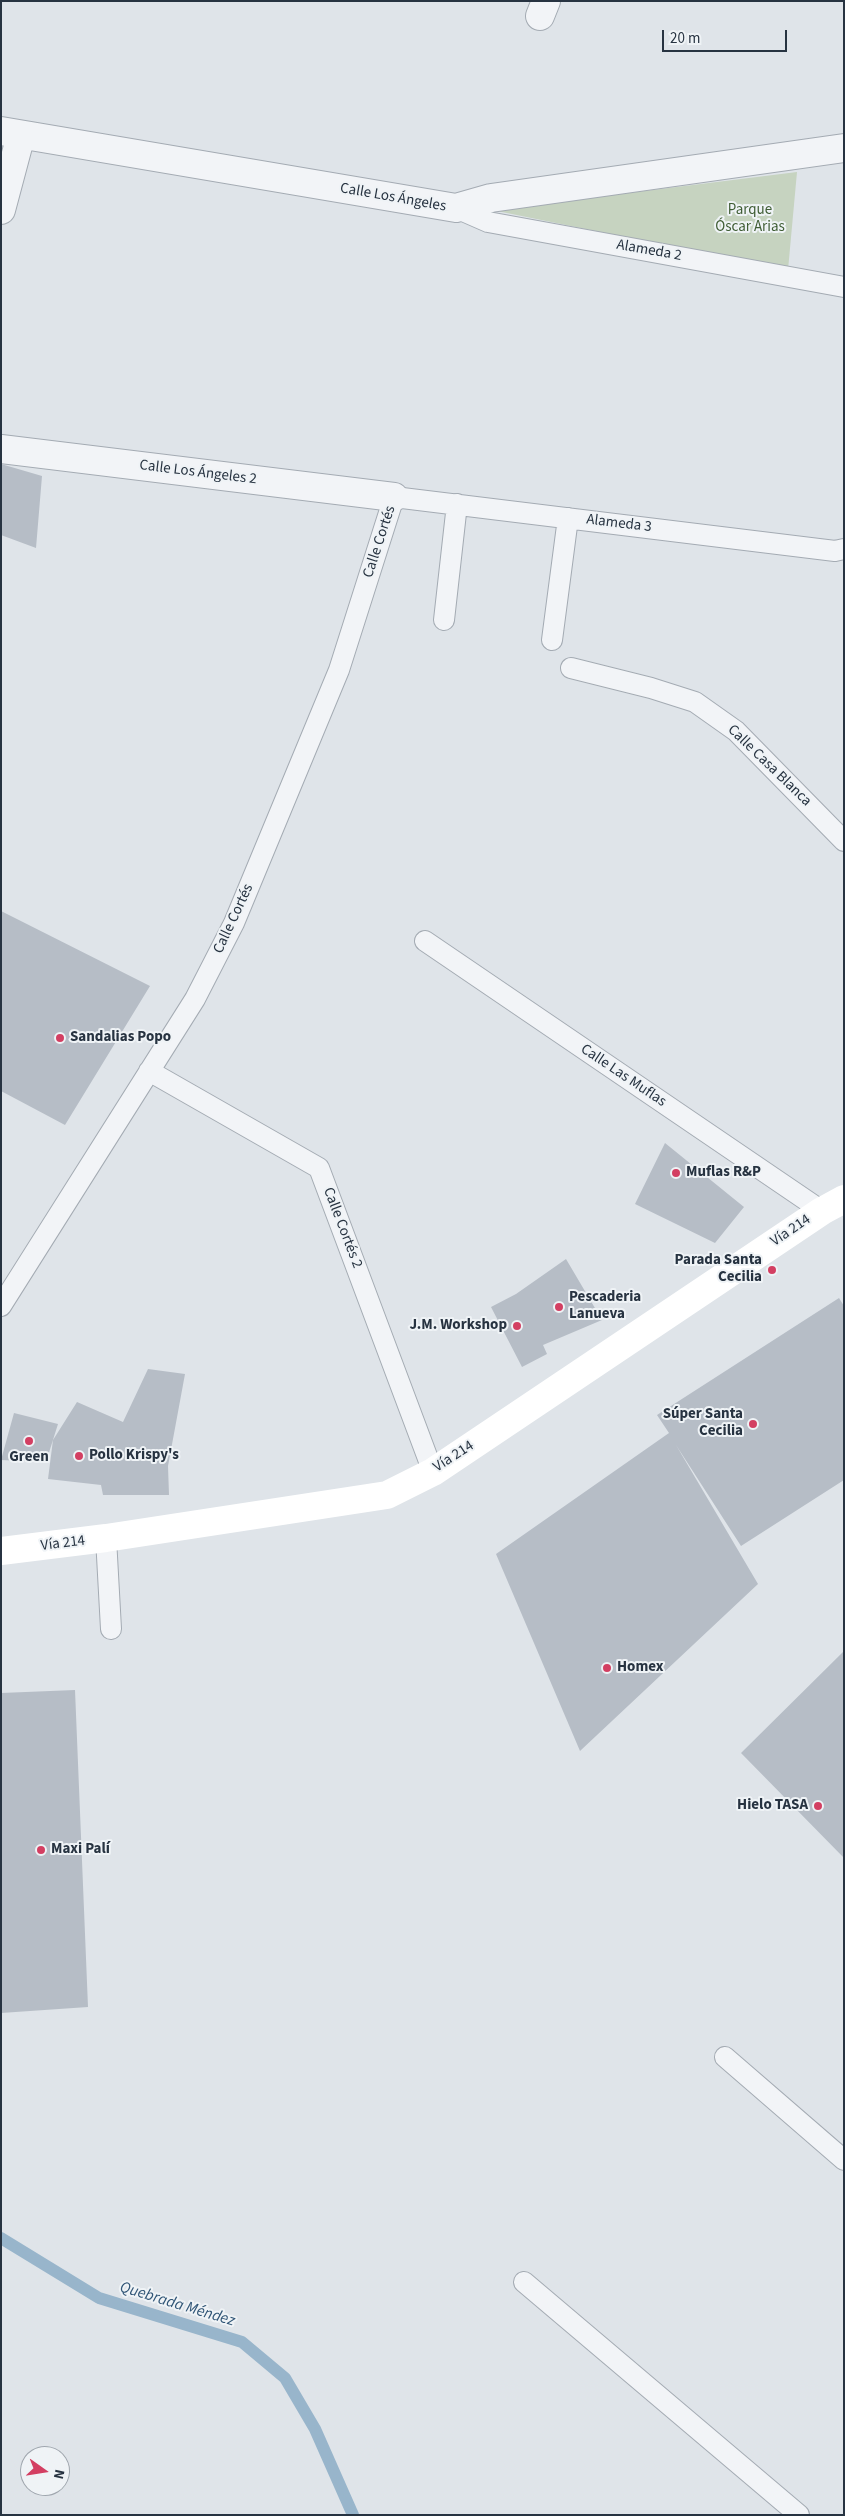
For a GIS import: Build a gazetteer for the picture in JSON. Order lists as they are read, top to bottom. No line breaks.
{"streets":{"main road":["Vía 214"],"street":["Calle Los Ángeles","Calle Los Ángeles 2"],"lane":["Alameda 2","Alameda 3","Calle Cortés","Calle Casa Blanca","Calle Las Muflas","Calle Cortés 2"]},"crossings":[["Calle Los Ángeles","Alameda 2"],["Calle Los Ángeles 2","Alameda 3"],["Calle Los Ángeles 2","Calle Cortés"],["Alameda 3","Calle Cortés"],["Calle Cortés","Calle Cortés 2"],["Calle Las Muflas","Vía 214"],["Calle Cortés 2","Vía 214"]],"water":["Quebrada Méndez"],"parks":["Parque Óscar Arias"],"places":["Sandalias Popo","Muflas R&P","Parada Santa Cecilia","Pescaderia Lanueva","J.M. Workshop","Súper Santa Cecilia","Green","Pollo Krispy's","Homex","Hielo TASA","Maxi Palí"],"scale_bar":"20 m","north":"right"}
